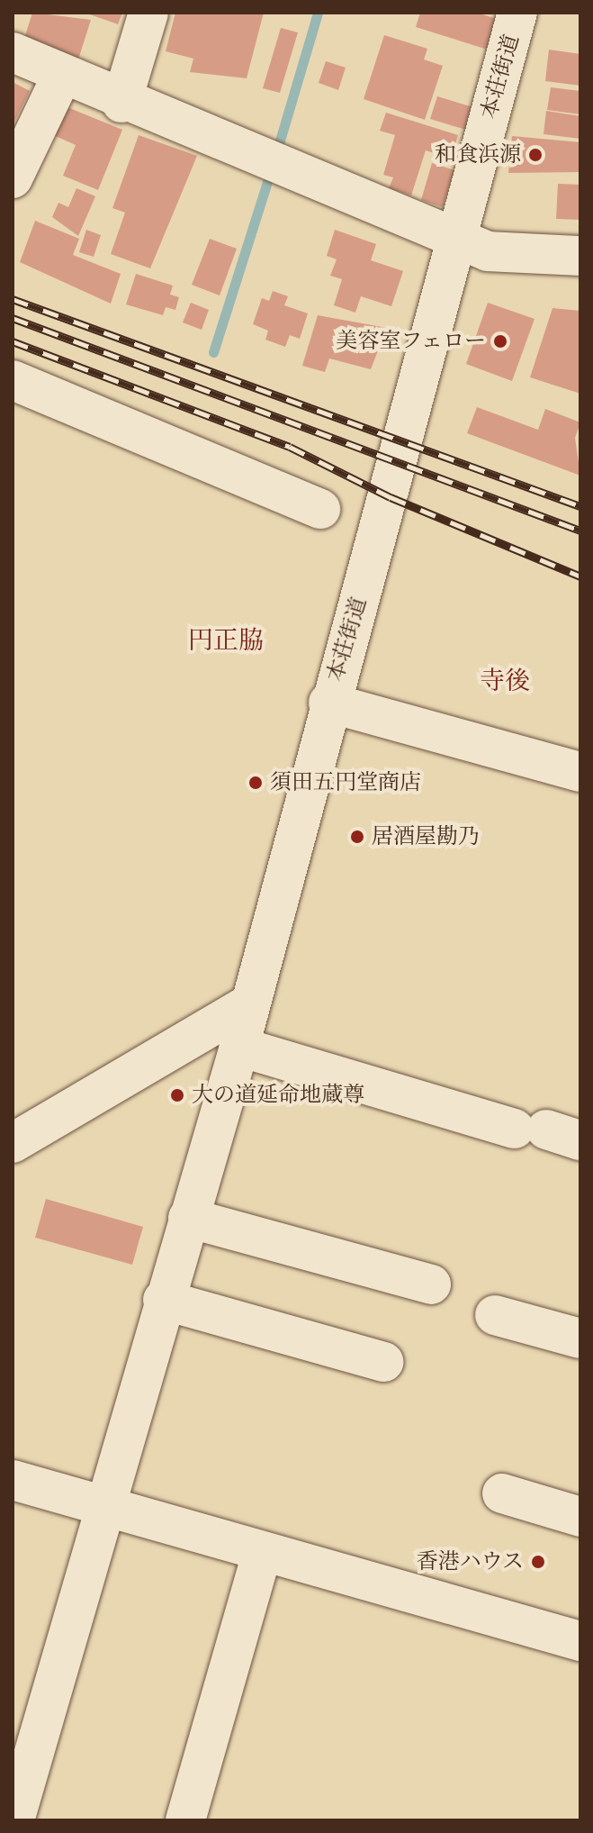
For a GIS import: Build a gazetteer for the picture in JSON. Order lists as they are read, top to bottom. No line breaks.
{"streets":{"street":["本荘街道"]},"districts":["円正脇","寺後"],"places":["和食浜源","美容室フェロー","須田五円堂商店","居酒屋勘乃","大の道延命地蔵尊","香港ハウス"]}
